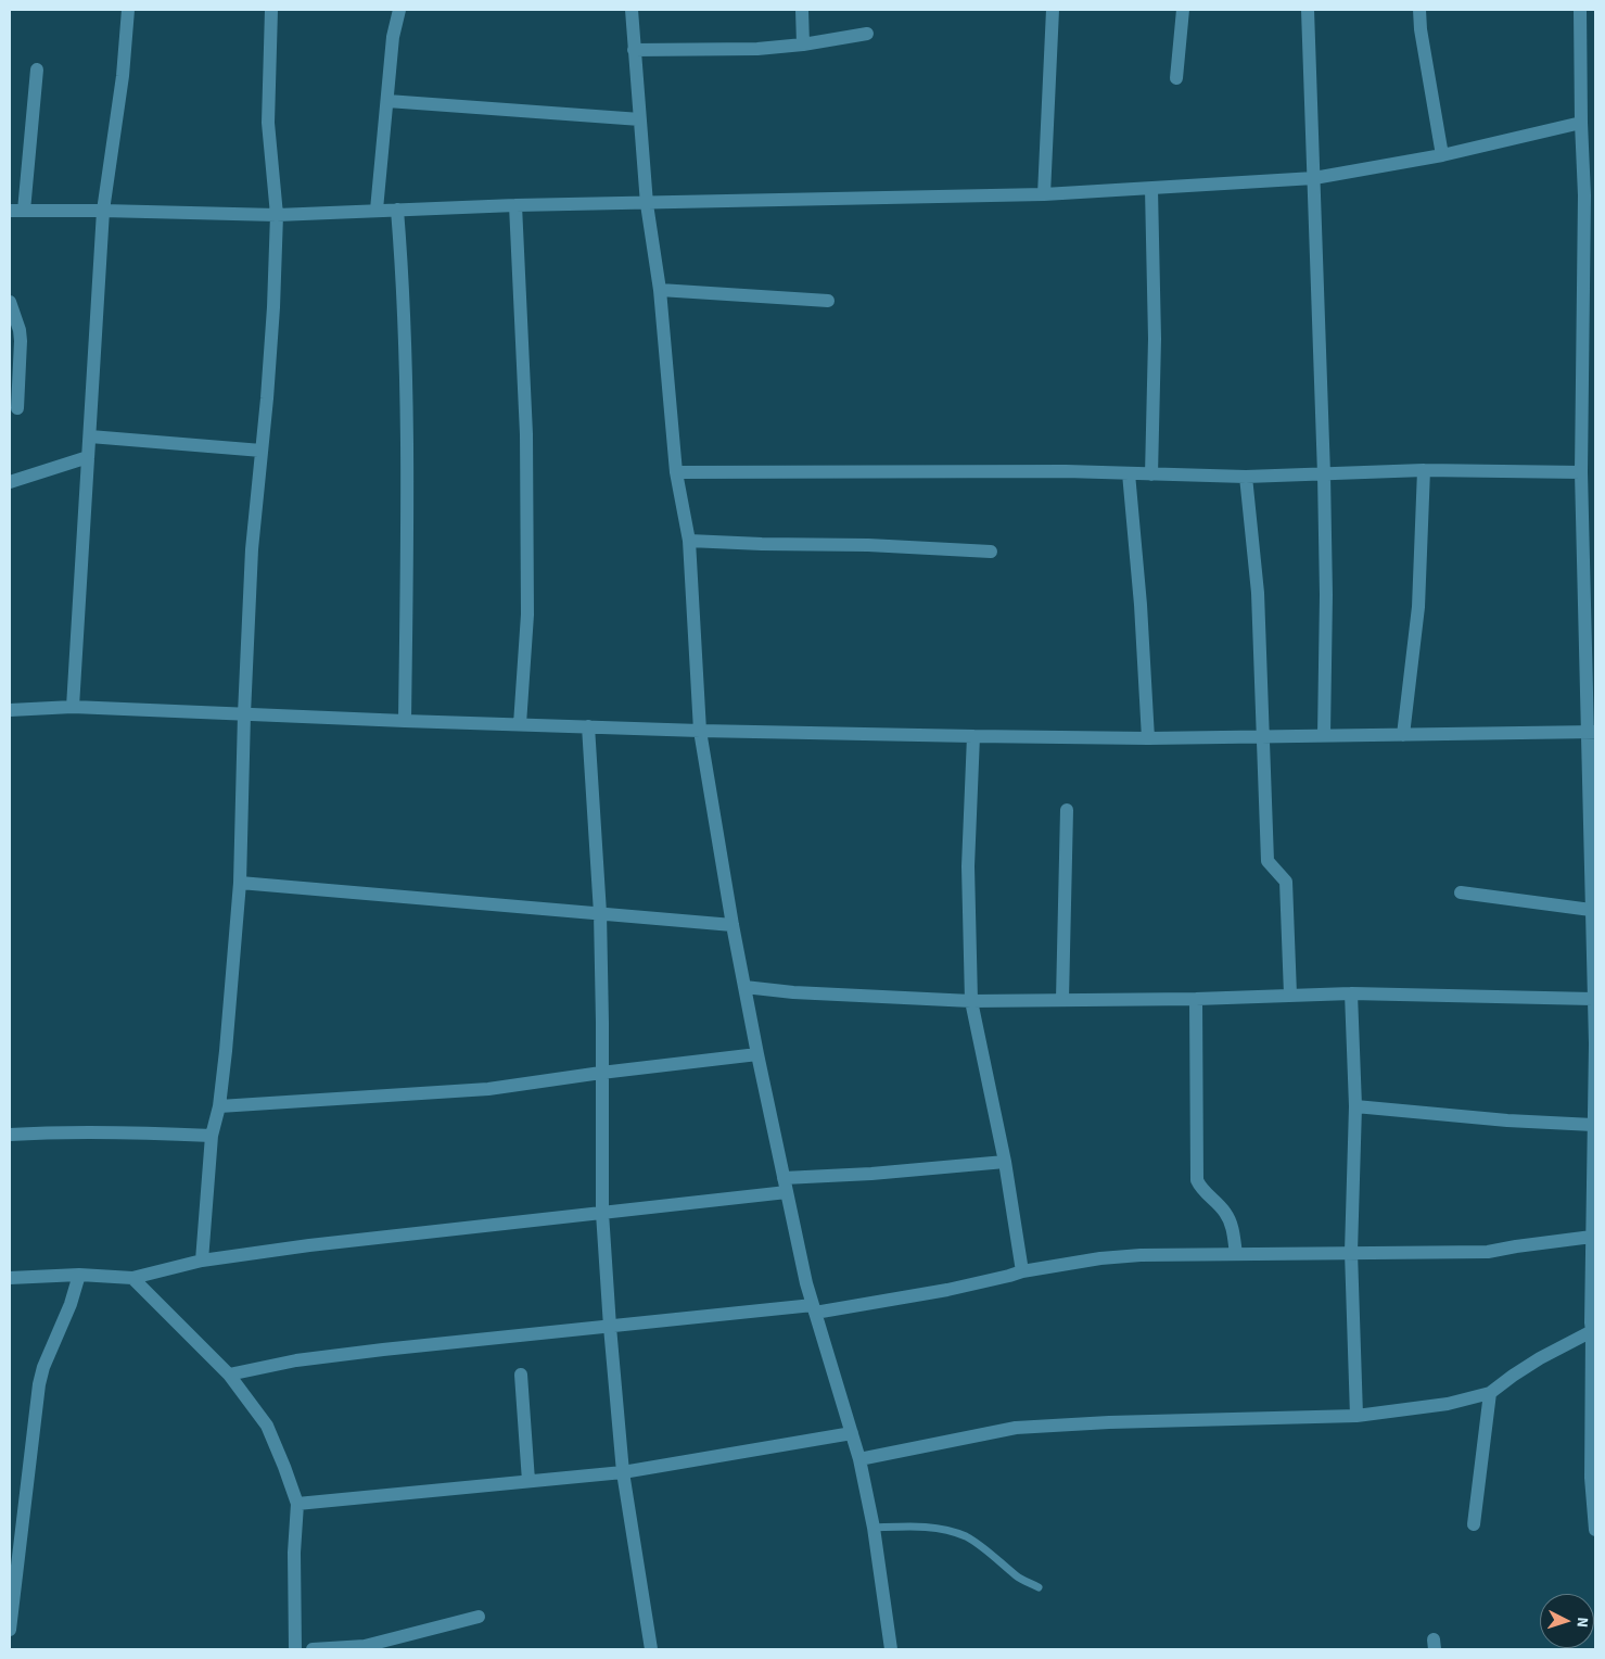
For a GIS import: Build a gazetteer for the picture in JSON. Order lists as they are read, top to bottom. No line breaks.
{"north":"right"}
